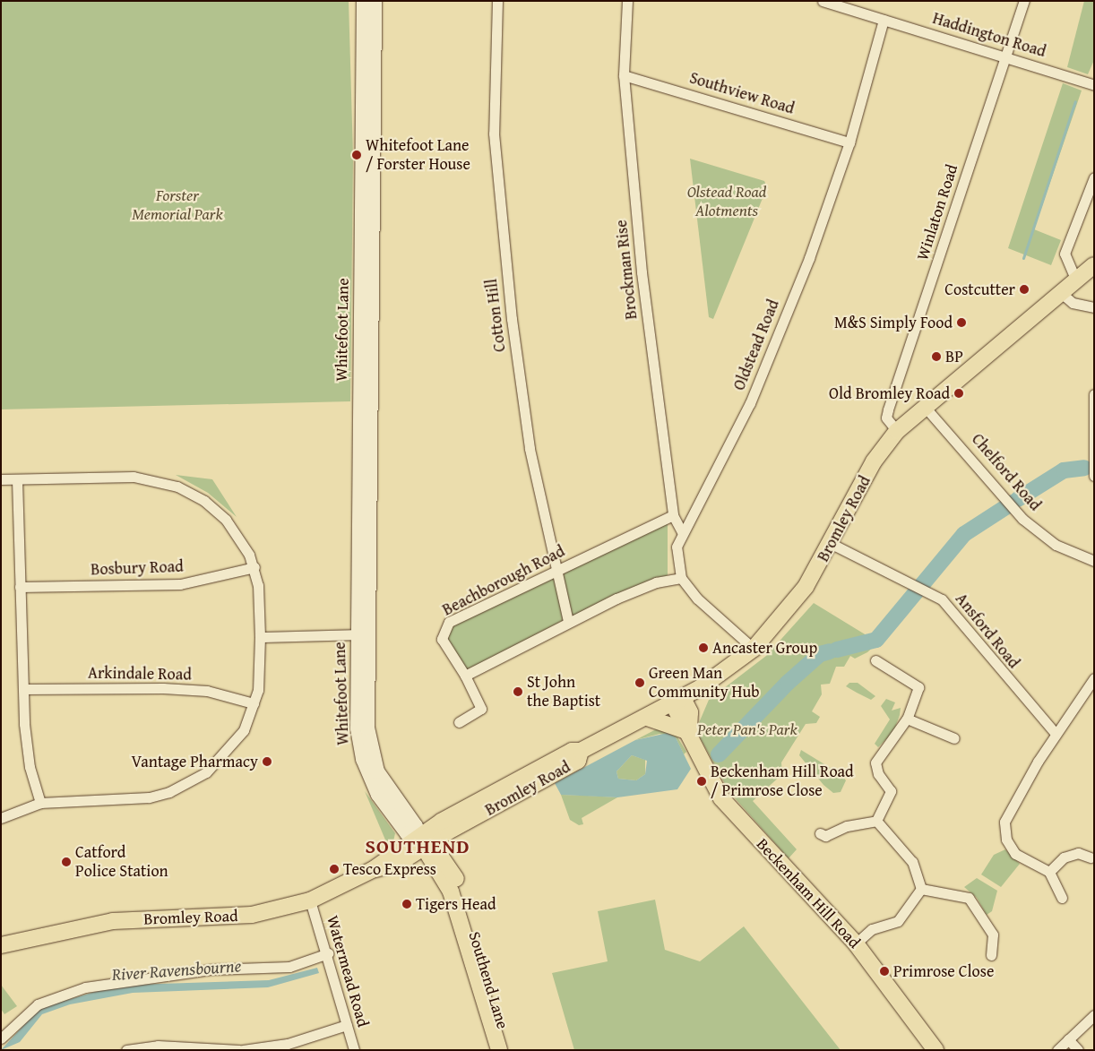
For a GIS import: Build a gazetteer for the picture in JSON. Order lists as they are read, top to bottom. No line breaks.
{"streets":{"main road":["Bromley Road","Beckenham Hill Road","Southend Lane"],"street":["Haddington Road","Southview Road","Winlaton Road","Brockman Rise","Cotton Hill","Whitefoot Lane","Oldstead Road","Chelford Road","Bosbury Road","Beachborough Road","Ansford Road","Arkindale Road","Watermead Road"]},"crossings":[["Haddington Road","Winlaton Road"],["Haddington Road","Oldstead Road"],["Southview Road","Brockman Rise"],["Southview Road","Oldstead Road"],["Winlaton Road","Bromley Road"],["Brockman Rise","Oldstead Road"],["Brockman Rise","Beachborough Road"],["Cotton Hill","Beachborough Road"],["Whitefoot Lane","Bromley Road"],["Whitefoot Lane","Southend Lane"],["Oldstead Road","Bromley Road"],["Chelford Road","Bromley Road"],["Bromley Road","Ansford Road"],["Bromley Road","Beckenham Hill Road"],["Bromley Road","Watermead Road"],["Bromley Road","Southend Lane"]],"districts":["SOUTHEND"],"water":["River Ravensbourne"],"parks":["Olstead Road Alotments","Forster Memorial Park","Peter Pan's Park"],"places":["Whitefoot Lane / Forster House","Costcutter","M&S Simply Food","BP","Old Bromley Road","Ancaster Group","Green Man Community Hub","St John the Baptist","Vantage Pharmacy","Beckenham Hill Road / Primrose Close","Catford Police Station","Tesco Express","Tigers Head","Primrose Close"]}
